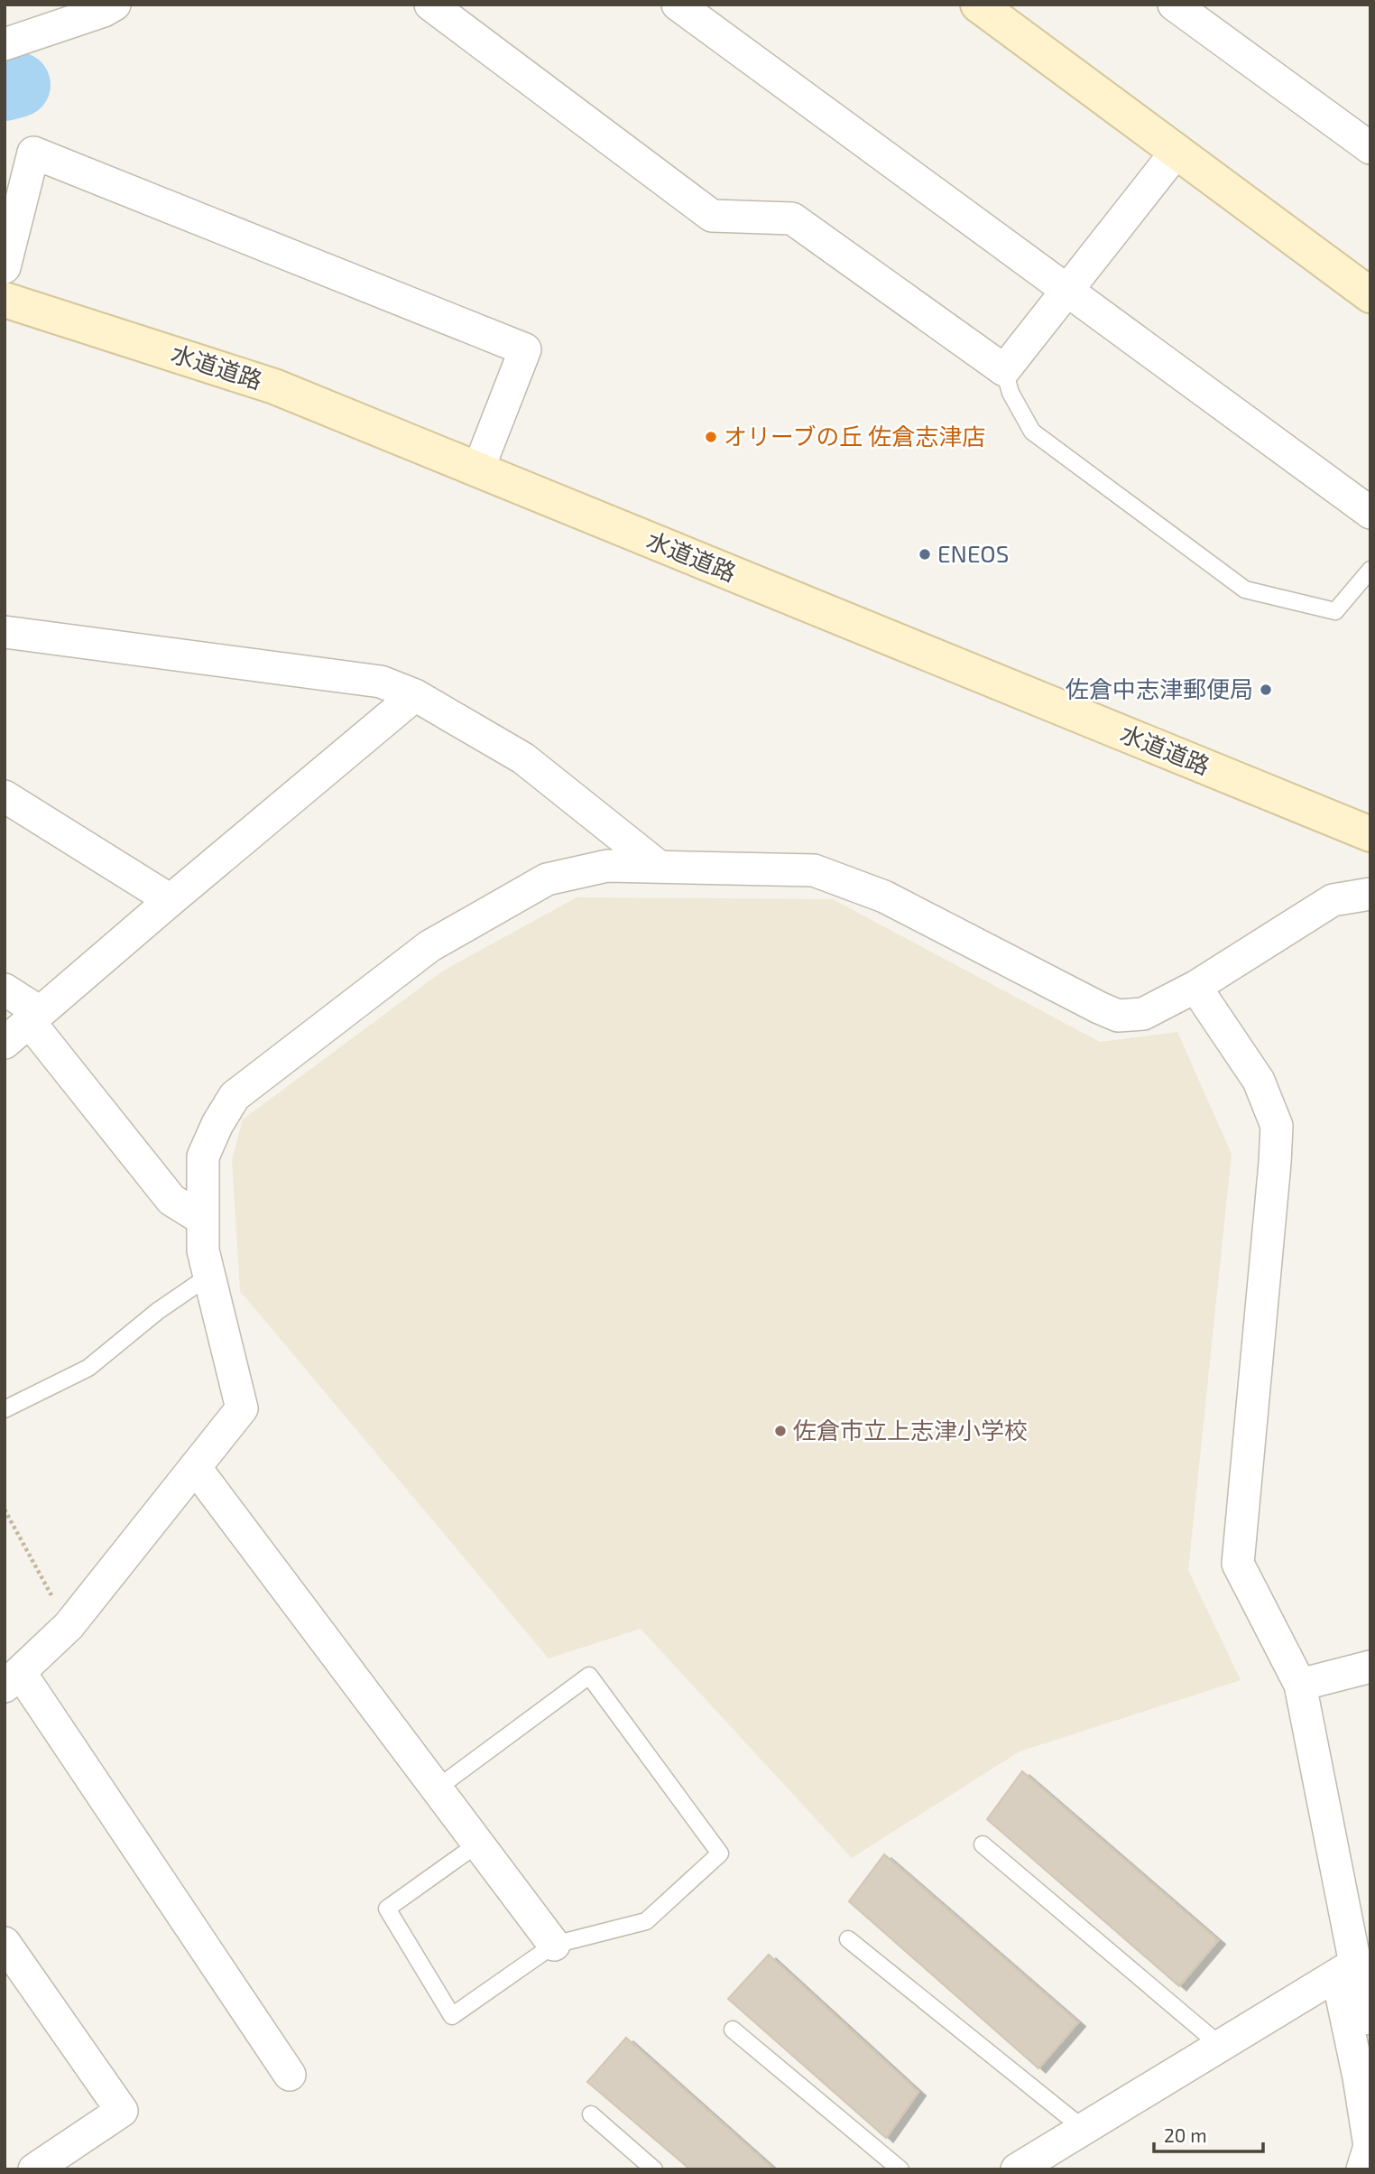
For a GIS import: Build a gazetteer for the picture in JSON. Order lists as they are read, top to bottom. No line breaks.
{"streets":{"street":["水道道路"]},"places":["オリーブの丘 佐倉志津店","ENEOS","佐倉中志津郵便局","佐倉市立上志津小学校"],"scale_bar":"20 m"}
